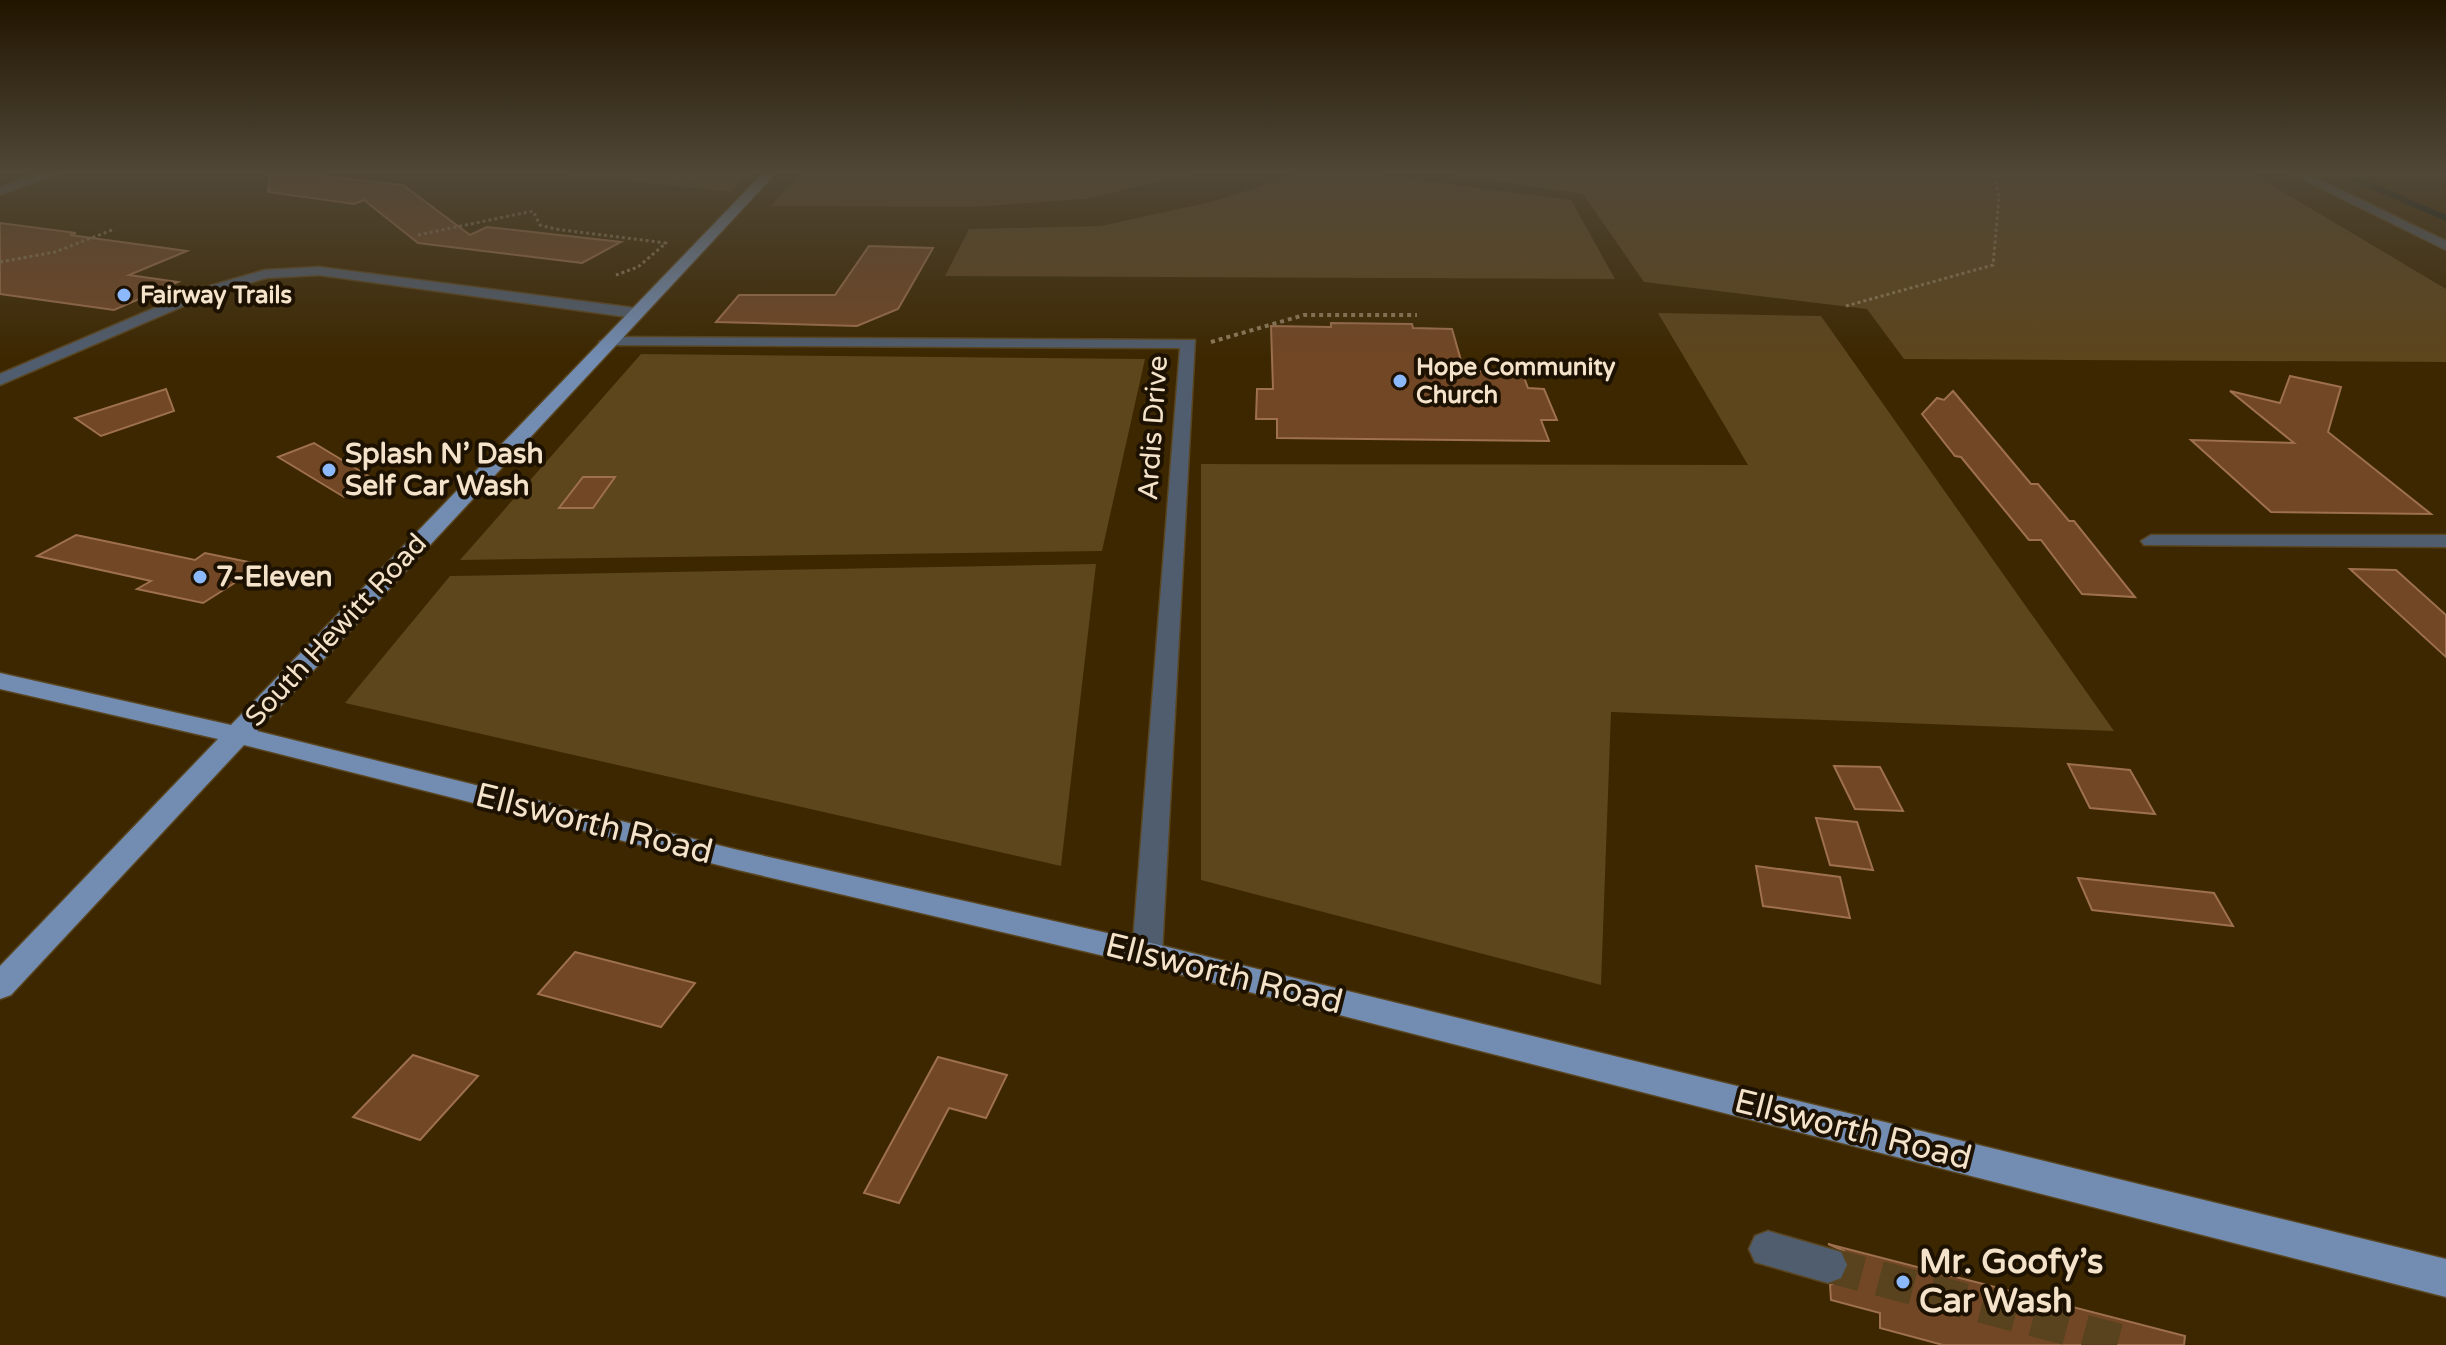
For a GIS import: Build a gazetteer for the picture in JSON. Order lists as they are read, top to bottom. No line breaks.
{"streets":{"main road":["South Hewitt Road","Ellsworth Road"],"street":["Ardis Drive"]},"crossings":[["Ardis Drive","South Hewitt Road"],["Ardis Drive","Ellsworth Road"],["South Hewitt Road","Ellsworth Road"]],"places":["Fairway Trails","Hope Community Church","Splash N’ Dash Self Car Wash","7-Eleven","Mr. Goofy’s Car Wash"]}
